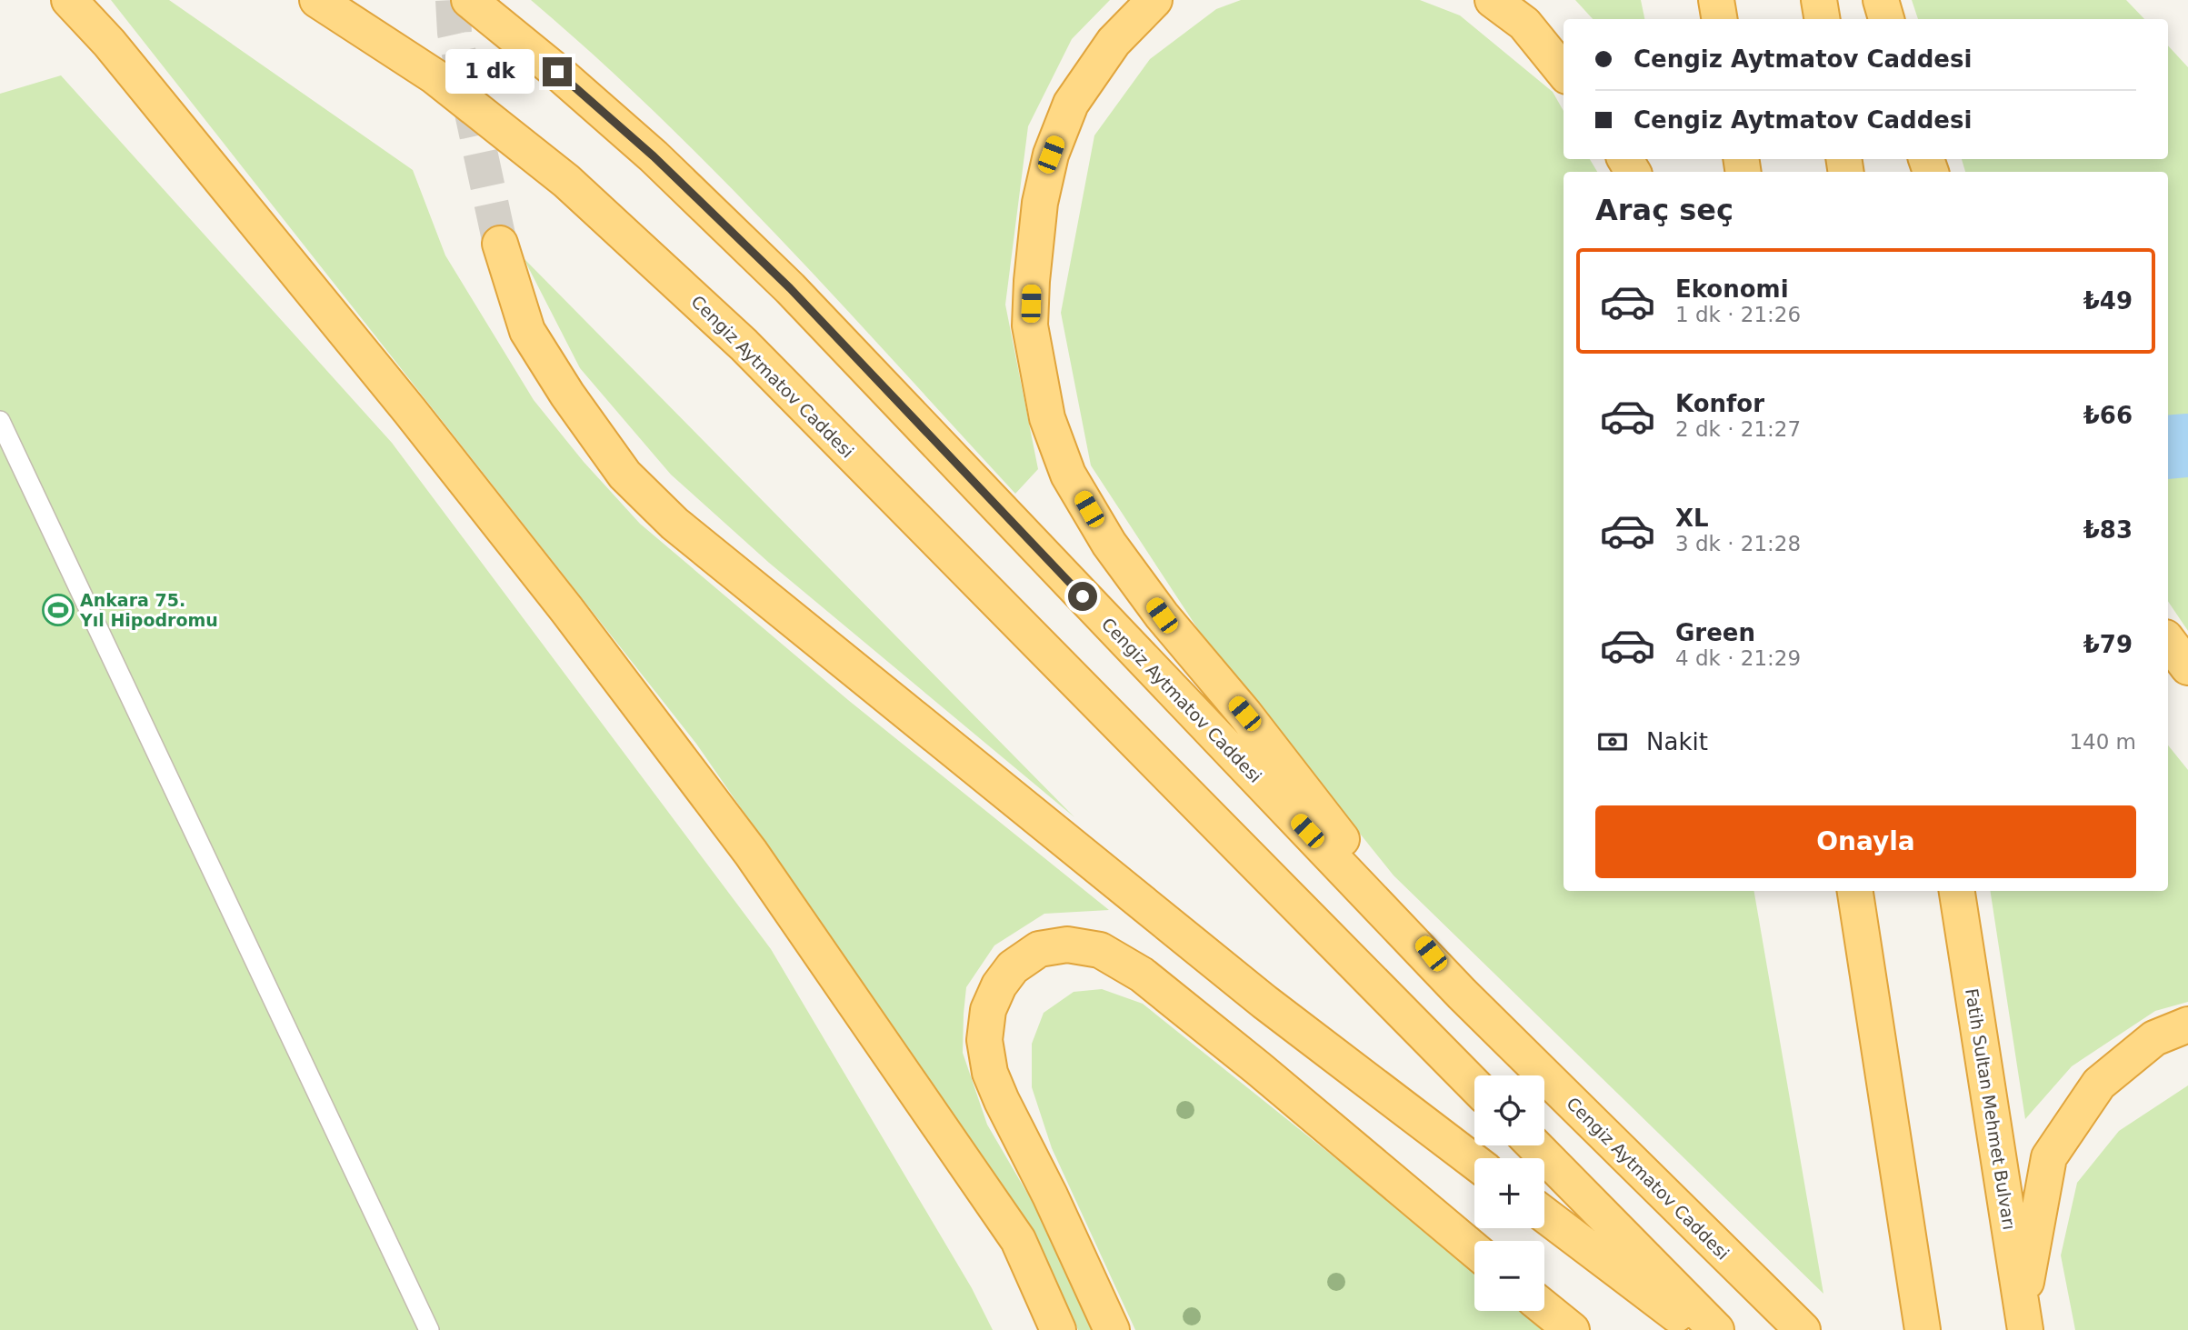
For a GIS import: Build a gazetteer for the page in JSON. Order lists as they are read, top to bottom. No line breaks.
{"streets":{"highway":["Cengiz Aytmatov Caddesi","Fatih Sultan Mehmet Bulvarı"]},"places":{"sports":["Ankara 75. Yıl Hipodromu"]},"page":{"banner":["Cengiz Aytmatov Caddesi","Cengiz Aytmatov Caddesi"],"bubble":"1 dk","heading":"Araç seç","list":[{"name":"Ekonomi","note":"1 dk · 21:26","value":"₺49"},{"name":"Konfor","note":"2 dk · 21:27","value":"₺66"},{"name":"XL","note":"3 dk · 21:28","value":"₺83"},{"name":"Green","note":"4 dk · 21:29","value":"₺79"}],"pay":["Nakit","140 m"],"buttons":"Onayla","map_buttons":["+","−"]}}
